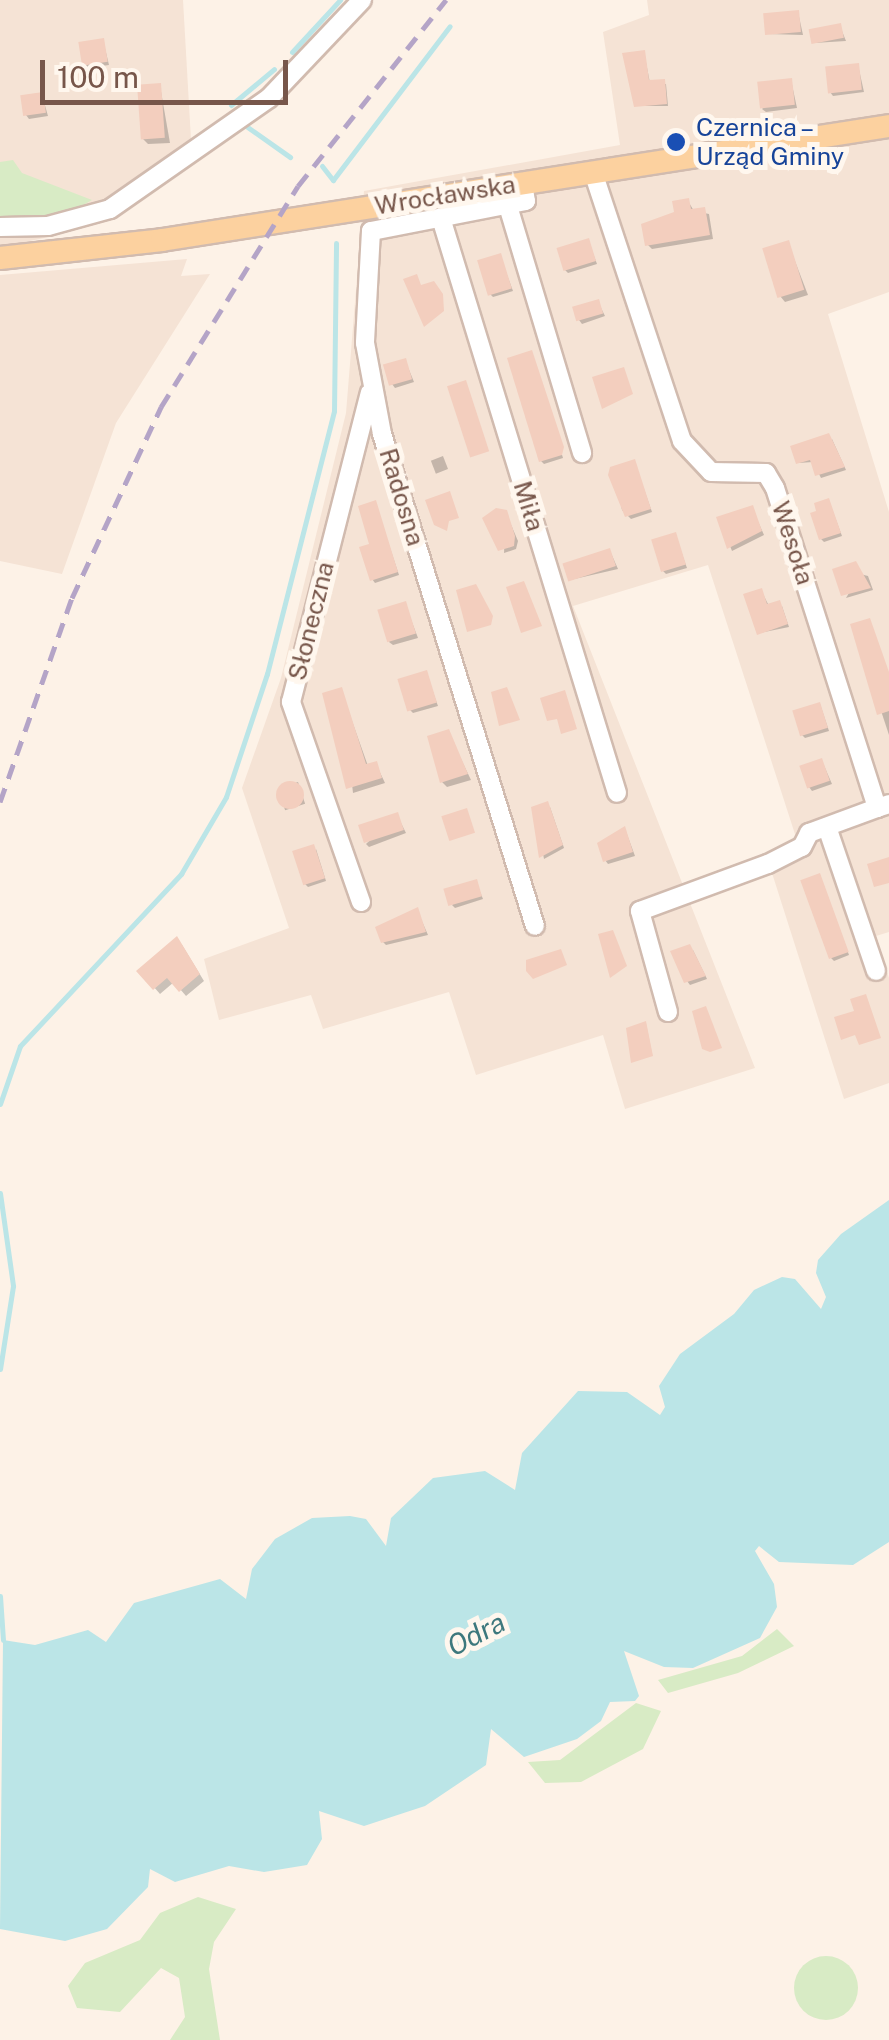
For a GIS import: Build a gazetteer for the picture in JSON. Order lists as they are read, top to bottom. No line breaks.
{"streets":{"main road":["Wrocławska"],"street":["Radosna","Miła","Wesoła","Słoneczna"]},"crossings":[["Wrocławska","Wesoła"],["Radosna","Miła"],["Radosna","Słoneczna"]],"water":["Odra"],"places":["Czernica – Urząd Gminy"],"scale_bar":"100 m"}
